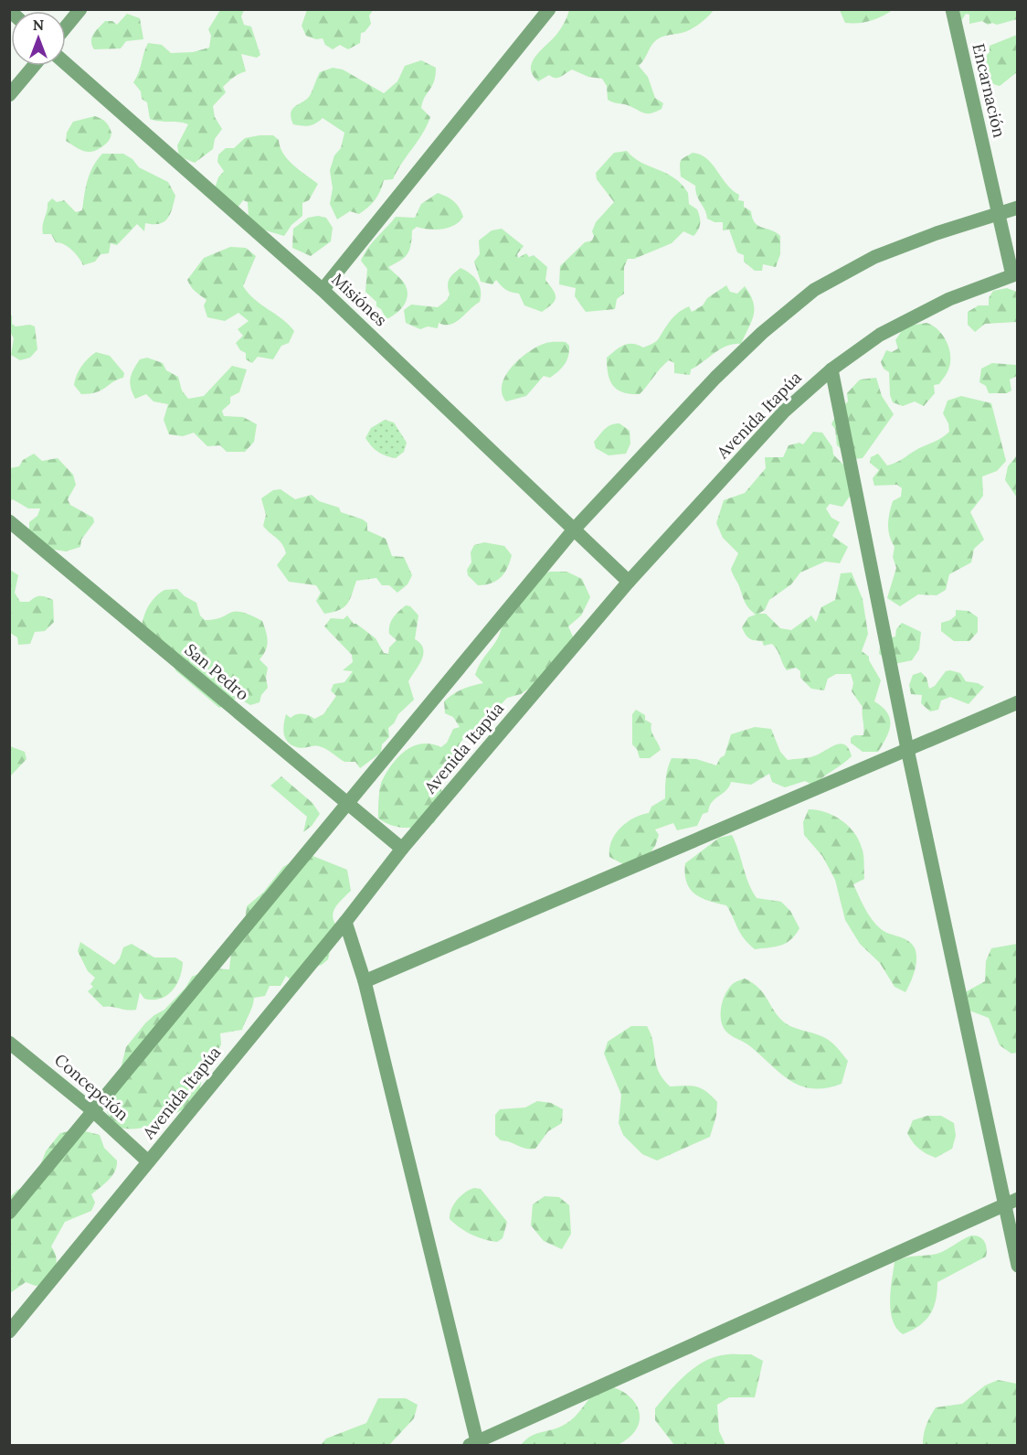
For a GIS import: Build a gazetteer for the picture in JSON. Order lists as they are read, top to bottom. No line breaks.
{"streets":{"street":["Encarnación","Misiónes","Avenida Itapúa","San Pedro","Concepción"]},"crossings":[["Encarnación","Avenida Itapúa"],["Misiónes","Avenida Itapúa"],["Avenida Itapúa","San Pedro"],["Avenida Itapúa","Concepción"]],"north":"top"}
